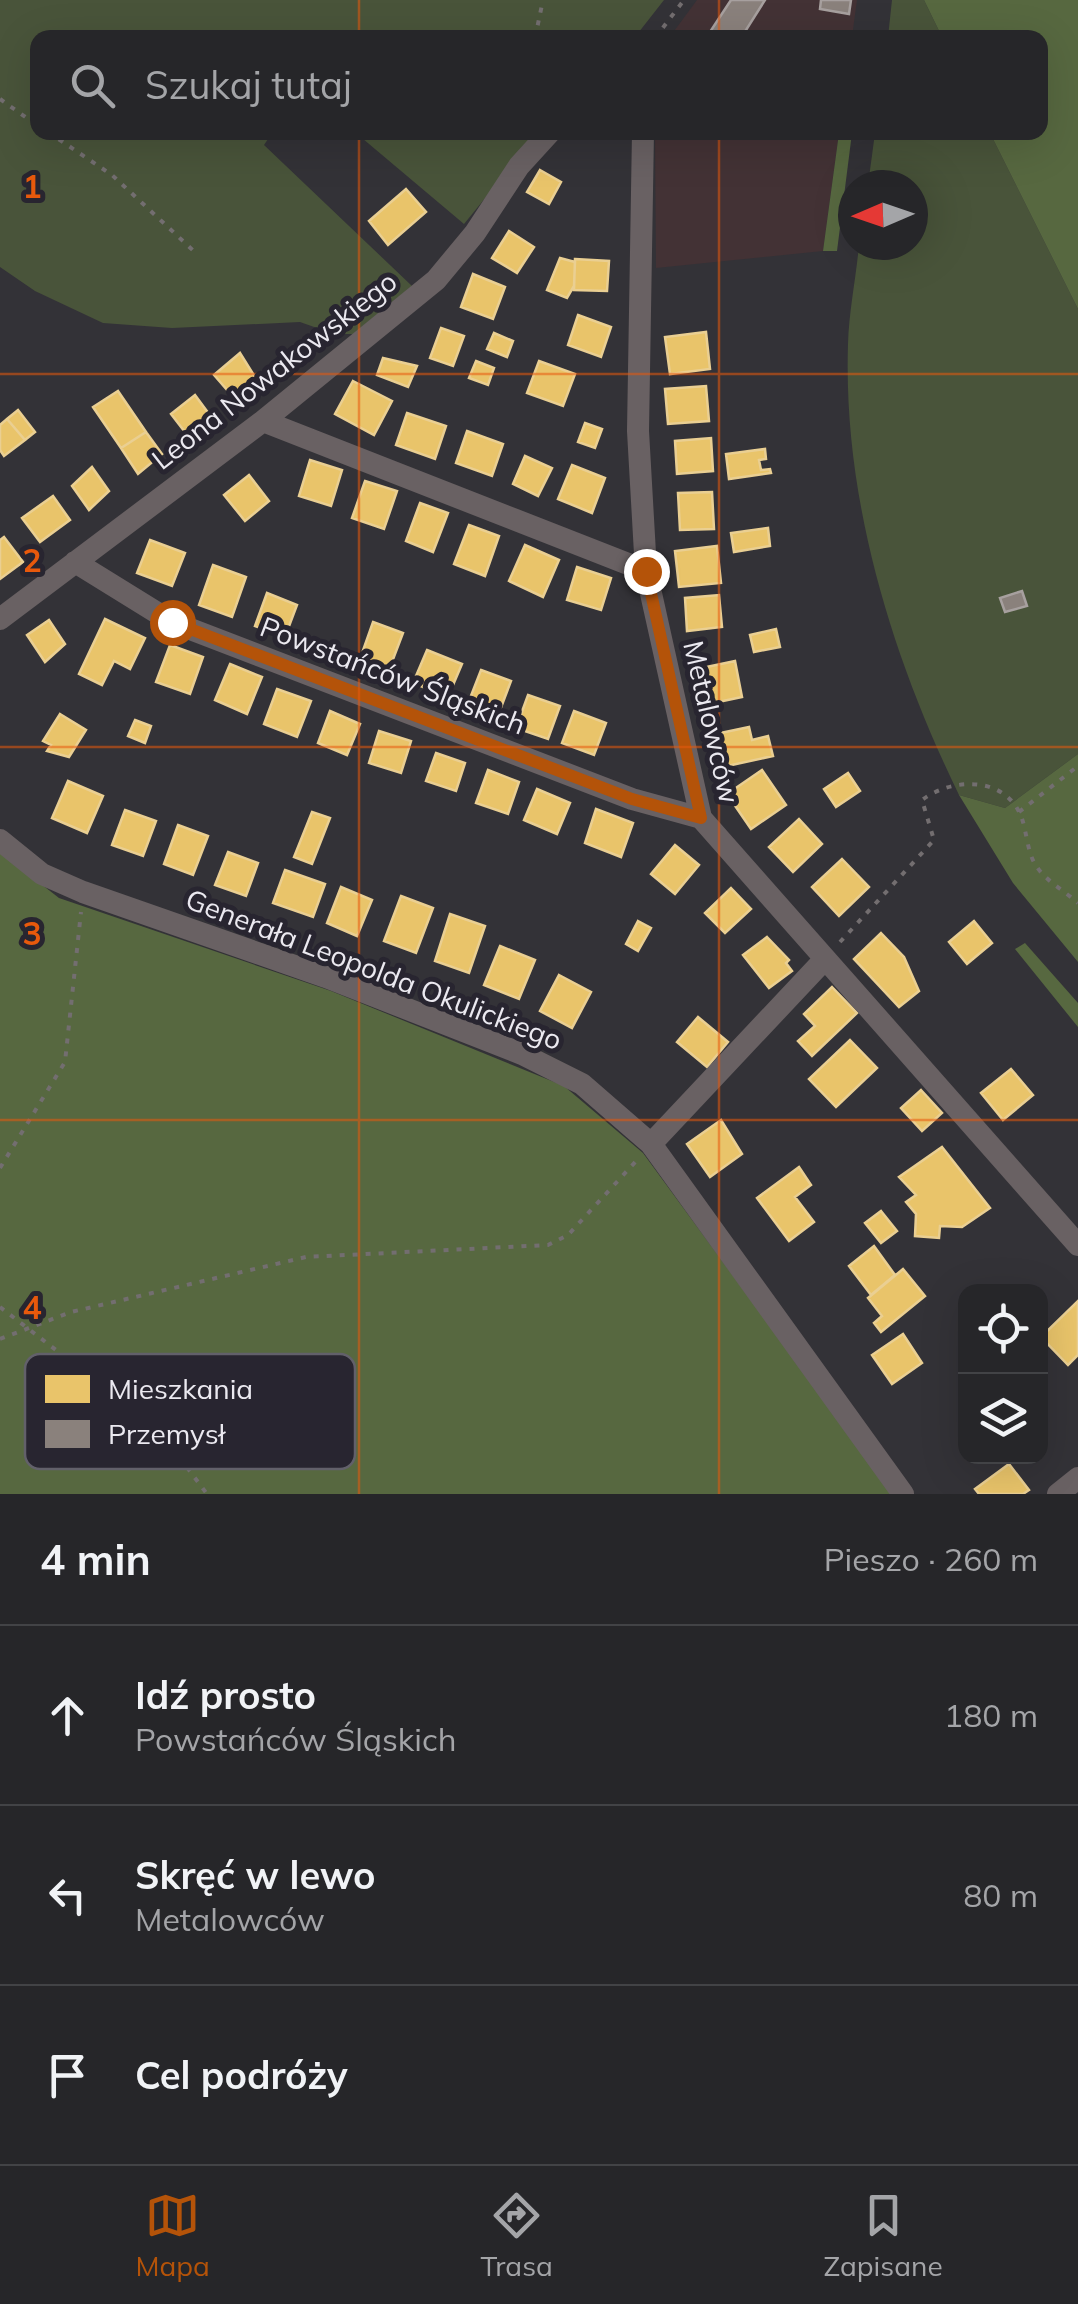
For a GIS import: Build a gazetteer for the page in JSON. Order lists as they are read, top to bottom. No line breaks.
{"streets":{"street":["Leona Nowakowskiego","Powstańców Śląskich","Metalowców","Generała Leopolda Okulickiego"]},"crossings":[["Leona Nowakowskiego","Powstańców Śląskich"],["Powstańców Śląskich","Metalowców"]],"legend":["Mieszkania","Przemysł"],"north":"left","page":{"search":"Szukaj tutaj","heading":["4 min","Pieszo · 260 m"],"list":[["Idź prosto","Powstańców Śląskich","180 m"],["Skręć w lewo","Metalowców","80 m"],"Cel podróży"],"nav":["Mapa","Trasa","Zapisane"]},"grid":{"rows":["1","2","3","4"]}}
